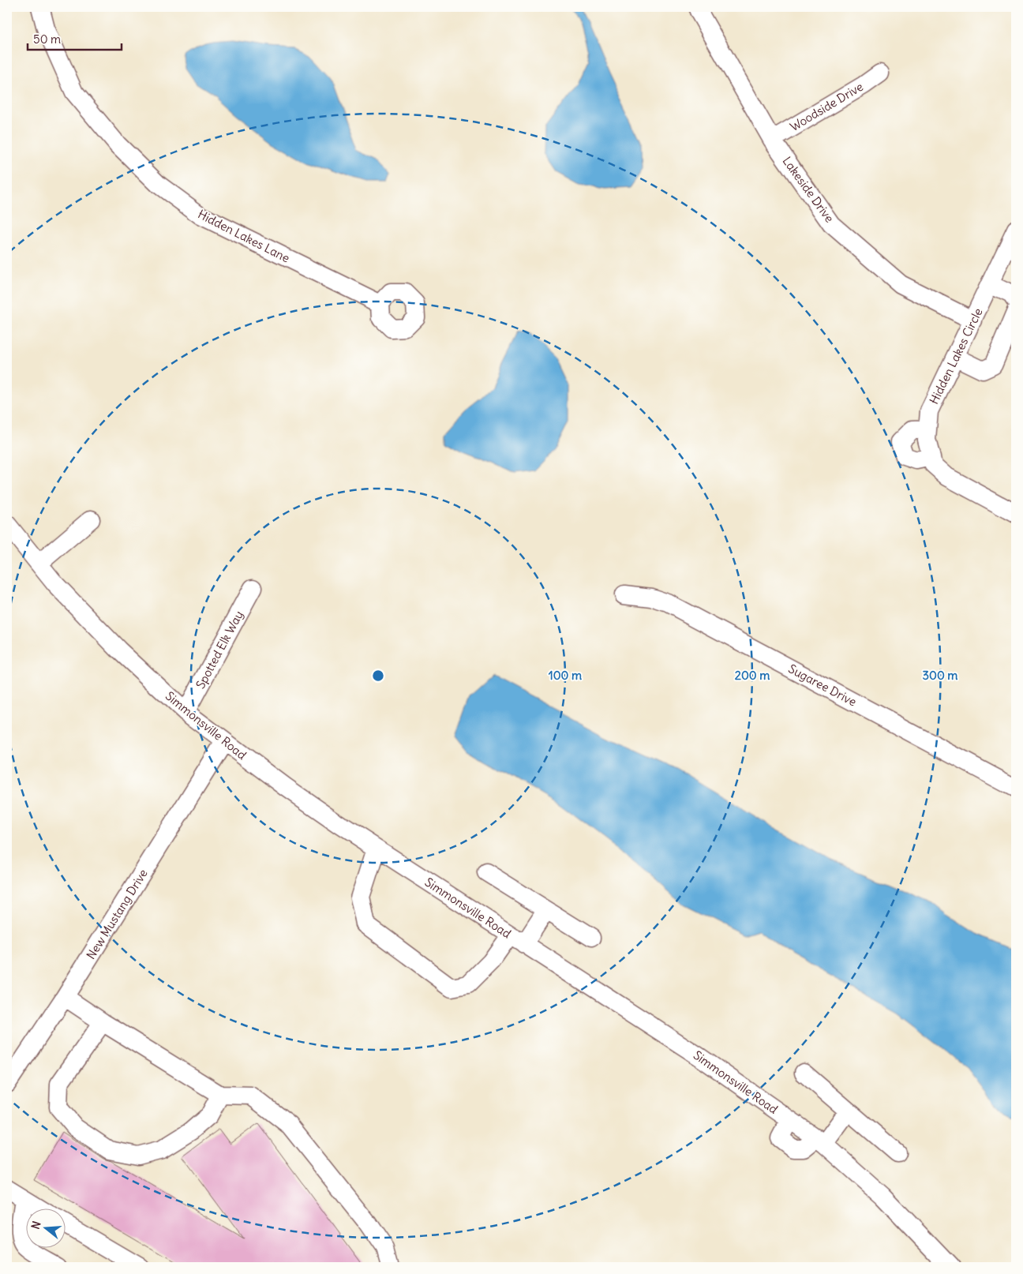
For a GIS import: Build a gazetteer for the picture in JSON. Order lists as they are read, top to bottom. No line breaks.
{"streets":{"street":["Woodside Drive","Lakeside Drive","Hidden Lakes Lane","Hidden Lakes Circle","Spotted Elk Way","Sugaree Drive","Simmonsville Road","New Mustang Drive"]},"crossings":[["Woodside Drive","Lakeside Drive"],["Lakeside Drive","Hidden Lakes Circle"],["Spotted Elk Way","Simmonsville Road"],["Simmonsville Road","New Mustang Drive"]],"scale_bar":"50 m","north":"left","rings":["100 m","200 m","300 m"]}
